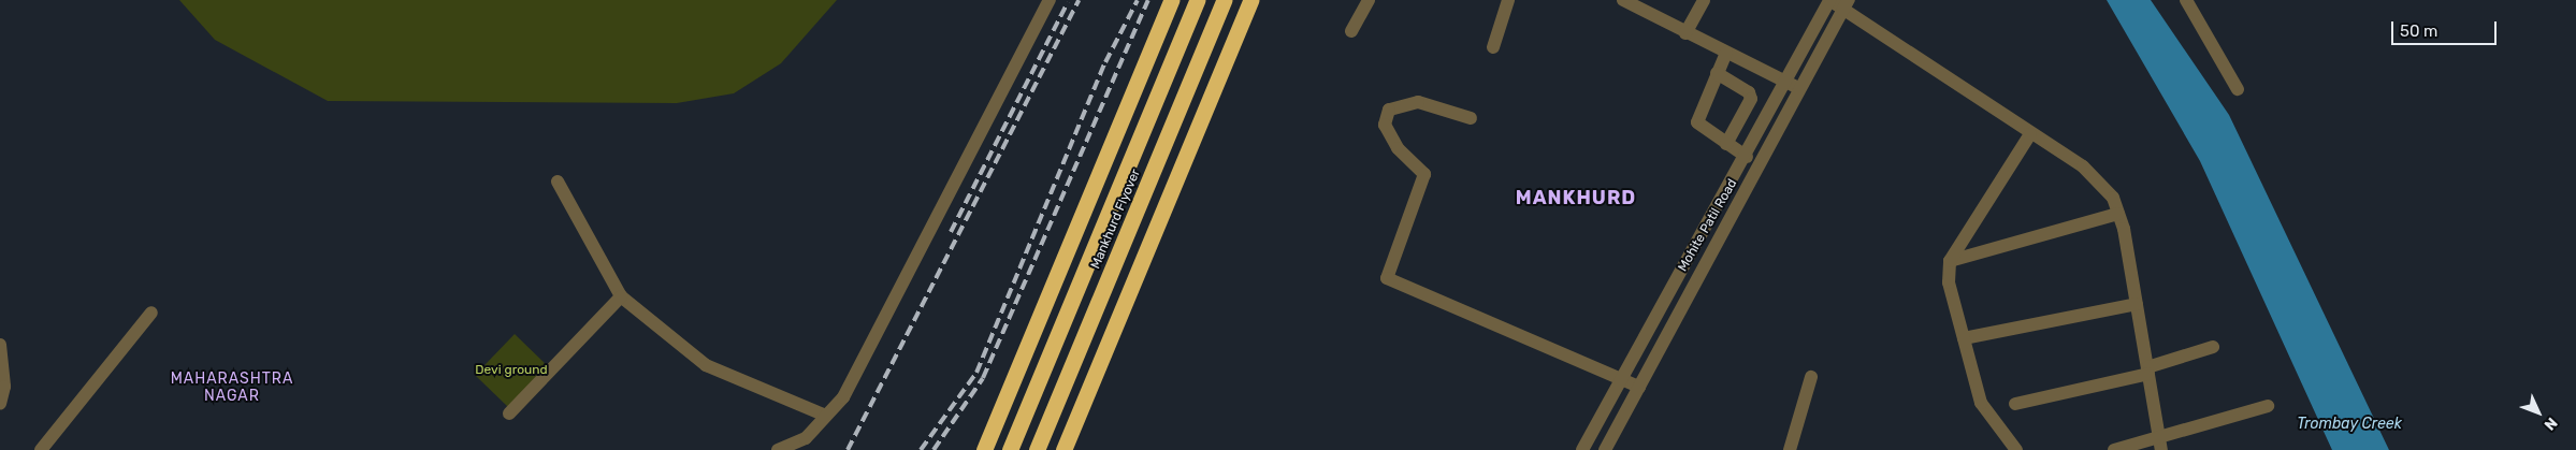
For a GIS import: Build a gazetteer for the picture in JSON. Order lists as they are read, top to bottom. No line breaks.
{"streets":{"highway":["Mankhurd Flyover"],"street":["Mohite Patil Road"]},"districts":["MANKHURD","MAHARASHTRA NAGAR"],"water":["Trombay Creek"],"parks":["Devi ground"],"scale_bar":"50 m","north":"bottom right"}
